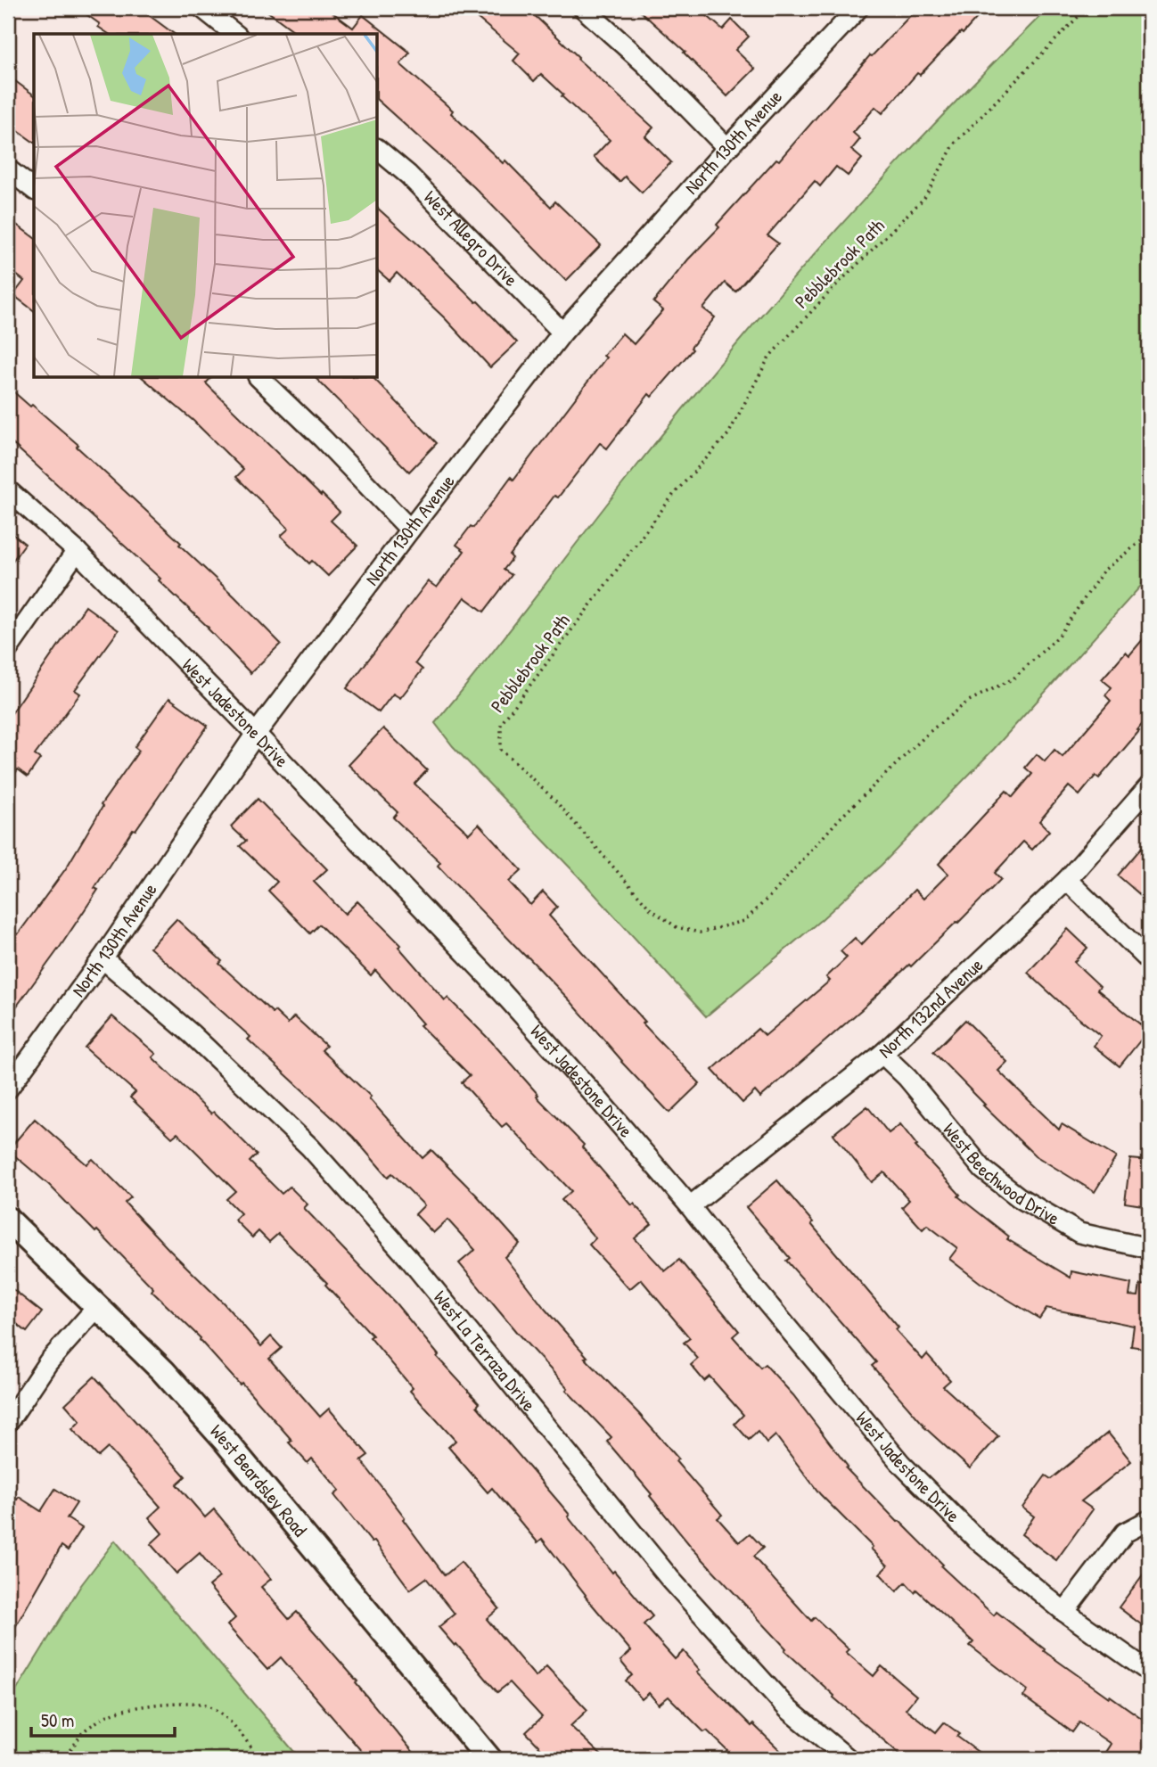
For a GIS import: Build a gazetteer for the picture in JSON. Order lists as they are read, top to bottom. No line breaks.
{"streets":{"street":["North 130th Avenue","West Allegro Drive","West Jadestone Drive","North 132nd Avenue","West Beechwood Drive","West La Terraza Drive","West Beardsley Road"],"path":["Pebblebrook Path"]},"crossings":[["North 130th Avenue","West Allegro Drive"],["North 130th Avenue","West Jadestone Drive"],["North 130th Avenue","West La Terraza Drive"],["West Jadestone Drive","North 132nd Avenue"],["North 132nd Avenue","West Beechwood Drive"]],"scale_bar":"50 m"}
